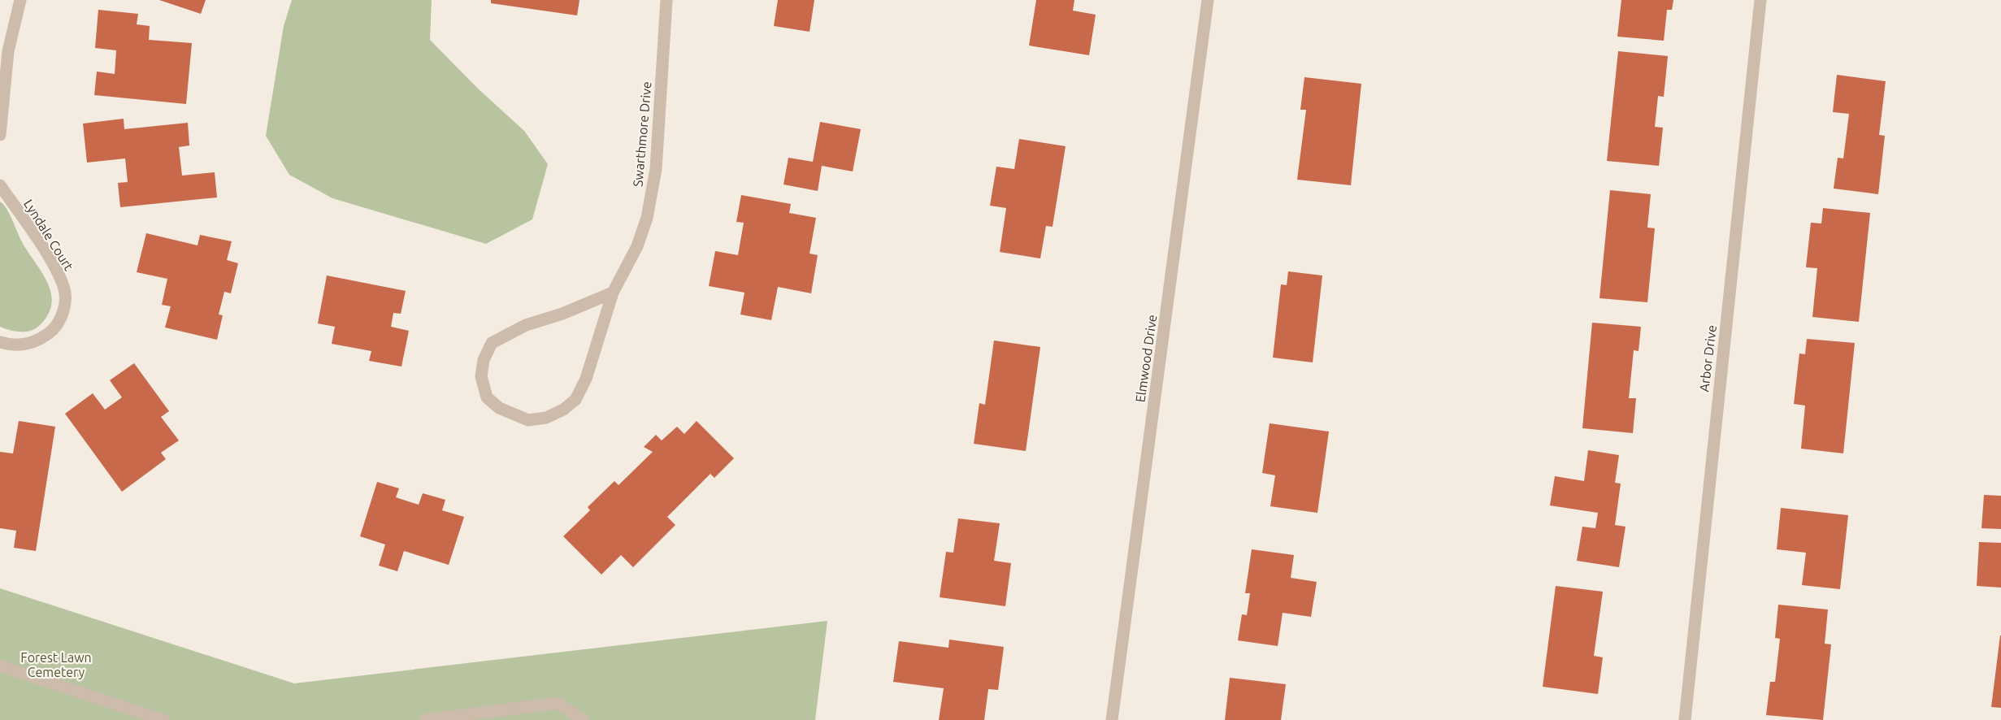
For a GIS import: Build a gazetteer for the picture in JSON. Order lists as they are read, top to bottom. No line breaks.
{"streets":{"street":["Swarthmore Drive","Lyndale Court","Elmwood Drive","Arbor Drive"]},"parks":["Forest Lawn Cemetery"]}
